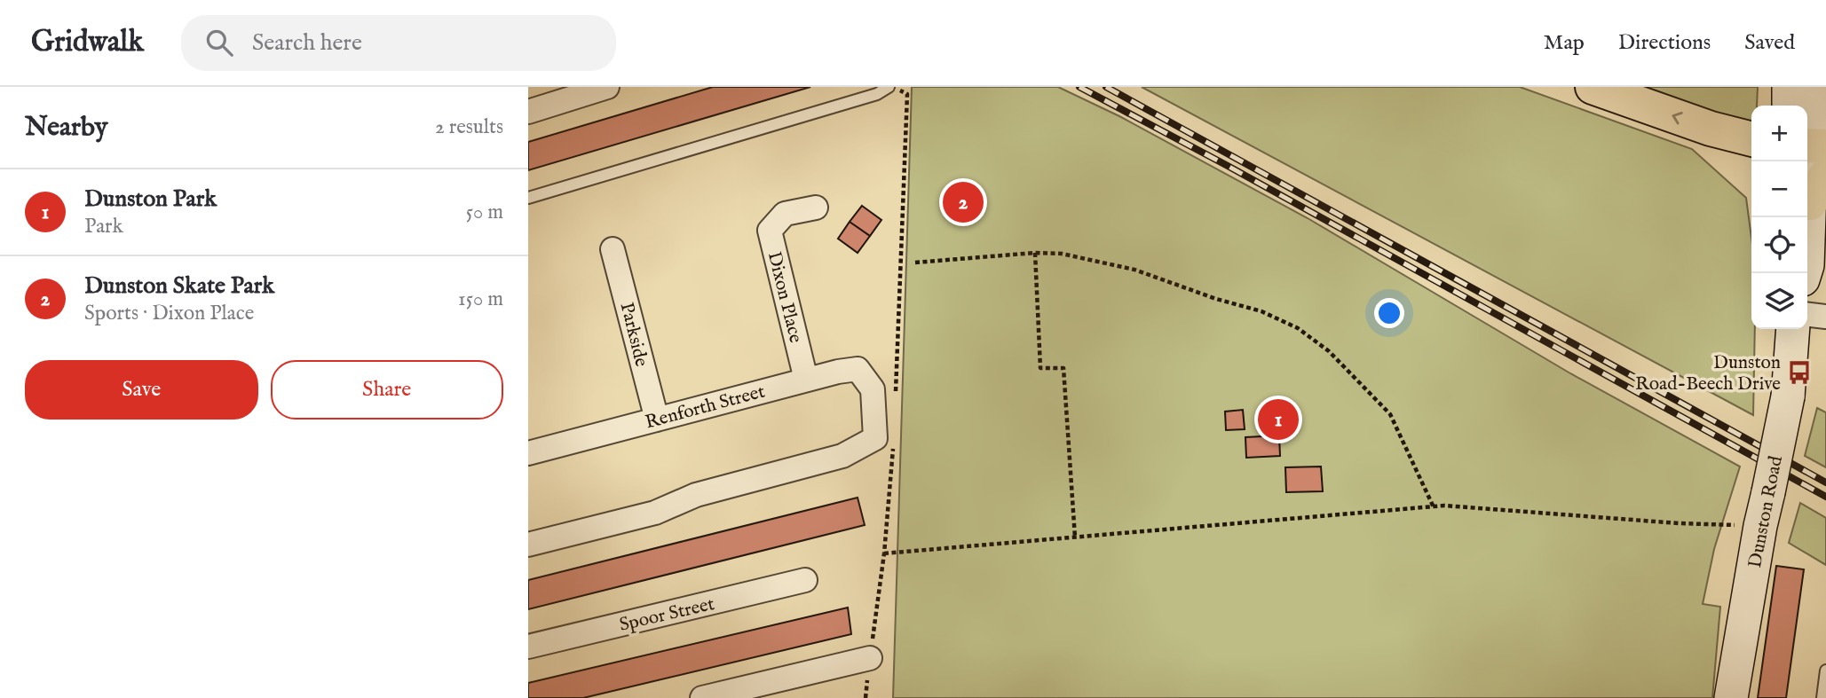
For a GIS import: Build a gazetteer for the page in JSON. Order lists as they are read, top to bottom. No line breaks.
{"streets":{"street":["Dixon Place","Parkside","Renforth Street","Dunston Road","Spoor Street"]},"crossings":[["Dixon Place","Renforth Street"],["Parkside","Renforth Street"]],"places":{"bus stop":["Dunston Road-Beech Drive"]},"page":{"header":"Gridwalk","search":"Search here","nav":["Map","Directions","Saved"],"heading":["Nearby","2 results"],"map_buttons":["+","−"],"list":[{"mark":"1","name":"Dunston Park","note":"Park","value":"50 m"},{"mark":"2","name":"Dunston Skate Park","note":"Sports · Dixon Place","value":"150 m"}],"pins":["2","1"],"buttons":["Save","Share"]}}
